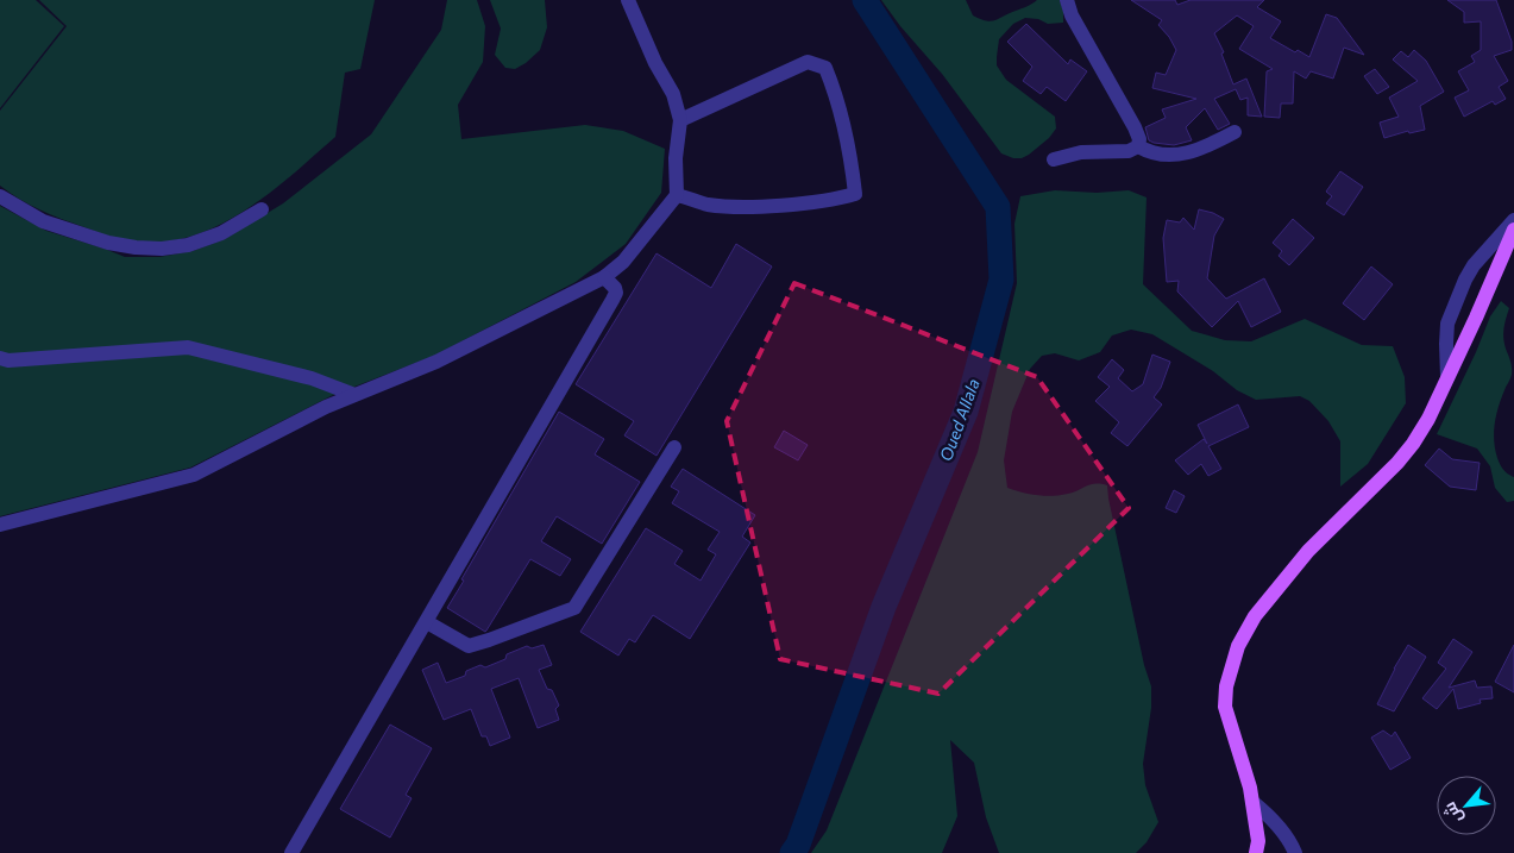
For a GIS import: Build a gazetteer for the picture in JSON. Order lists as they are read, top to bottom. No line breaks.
{"water":["Oued Allala"],"north":"bottom left"}
